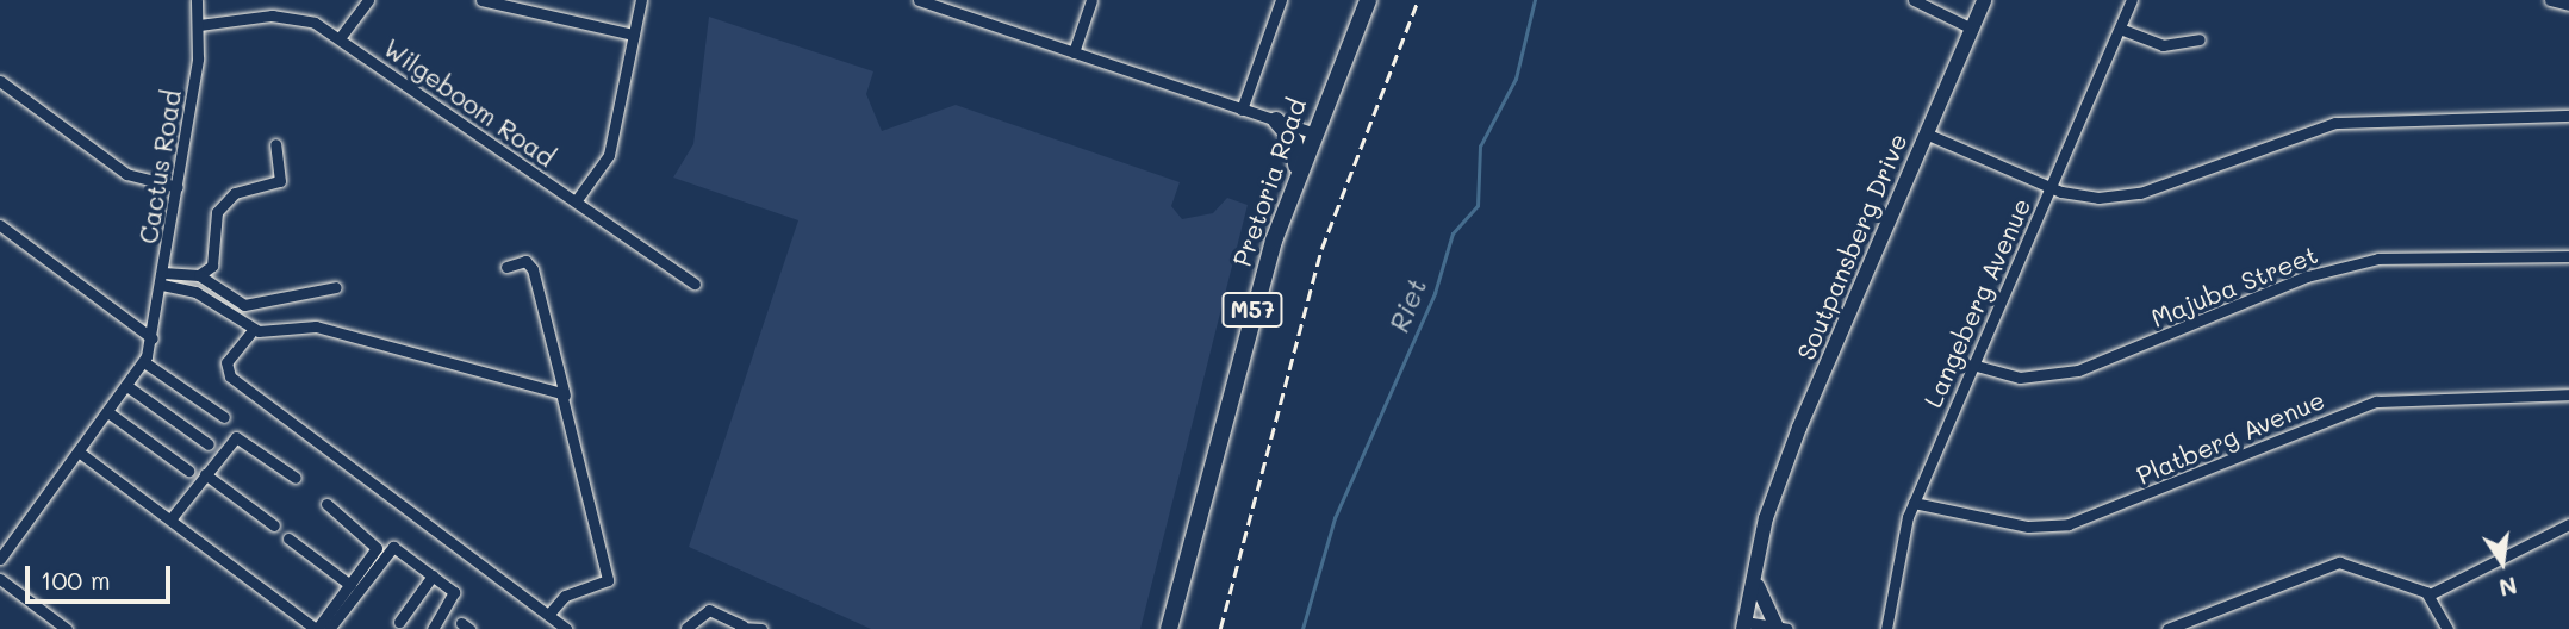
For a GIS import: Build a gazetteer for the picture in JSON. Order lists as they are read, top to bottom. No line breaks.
{"streets":{"main road":["Pretoria Road","M57"],"street":["Wilgeboom Road","Cactus Road","Soutpansberg Drive","Majuba Street","Langeberg Avenue","Platberg Avenue"]},"crossings":[["Wilgeboom Road","Cactus Road"],["Majuba Street","Langeberg Avenue"],["Langeberg Avenue","Platberg Avenue"]],"water":["Riet"],"scale_bar":"100 m","north":"bottom"}
